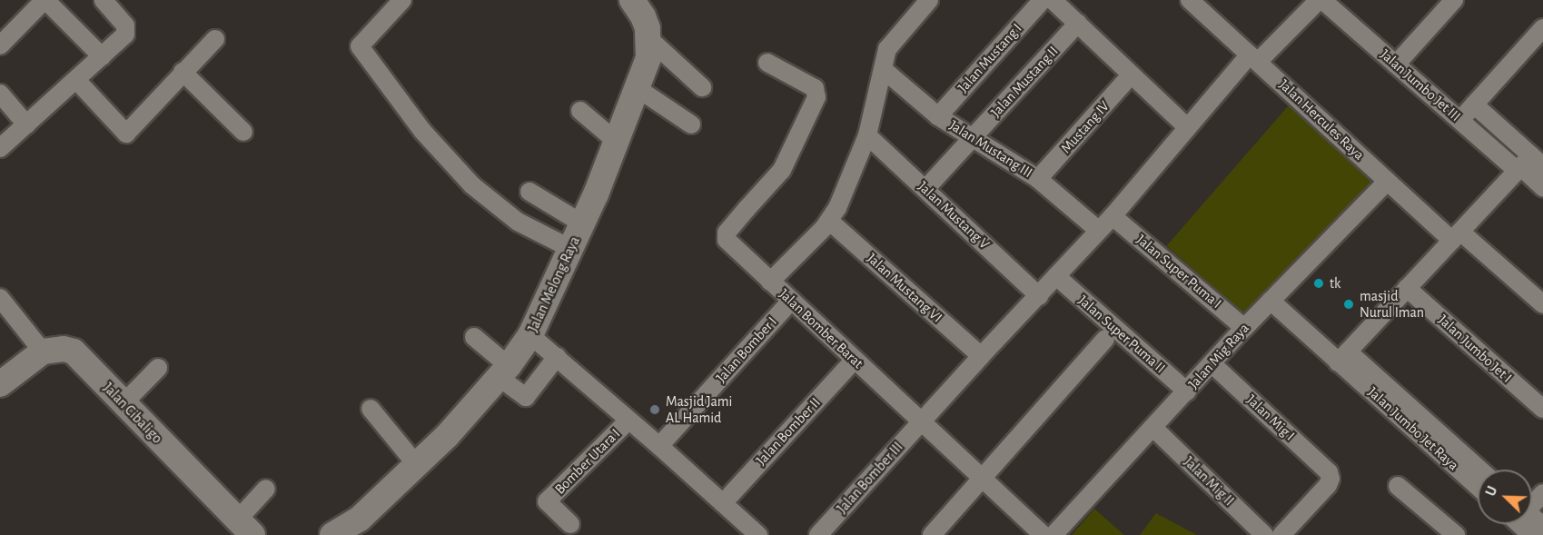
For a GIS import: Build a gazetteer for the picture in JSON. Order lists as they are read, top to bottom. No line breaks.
{"streets":{"main road":["Jalan Melong Raya","Jalan Cibaligo"],"street":["Jalan Mustang I","Jalan Mustang II","Jalan Jumbo Jet III","Jalan Hercules Raya","Mustang IV","Jalan Mustang III","Jalan Mustang V","Jalan Super Puma I","Jalan Mustang VI","Jalan Bomber Barat","Jalan Super Puma II","Jalan Jumbo Jet I","Jalan Bomber I","Jalan Mig Raya","Jalan Mig I","Jalan Jumbo Jet Raya","Jalan Bomber II","Bomber Utara I","Jalan Bomber III","Jalan Mig II"]},"crossings":[["Jalan Mustang I","Jalan Mustang III"],["Jalan Mustang II","Jalan Mustang III"],["Jalan Mustang II","Jalan Mustang V"],["Jalan Jumbo Jet III","Jalan Bomber III"],["Jalan Hercules Raya","Jalan Mig Raya"],["Jalan Hercules Raya","Jalan Bomber III"],["Mustang IV","Jalan Mustang III"],["Jalan Mustang III","Jalan Bomber Barat"],["Jalan Mustang III","Jalan Bomber III"],["Jalan Mustang V","Jalan Bomber Barat"],["Jalan Mustang V","Jalan Bomber III"],["Jalan Super Puma I","Jalan Mig Raya"],["Jalan Super Puma I","Jalan Bomber III"],["Jalan Mustang VI","Jalan Bomber Barat"],["Jalan Mustang VI","Jalan Bomber III"],["Jalan Bomber Barat","Jalan Bomber I"],["Jalan Bomber Barat","Jalan Bomber II"],["Jalan Bomber Barat","Jalan Bomber III"],["Jalan Super Puma II","Jalan Mig Raya"],["Jalan Super Puma II","Jalan Bomber III"],["Jalan Mig Raya","Jalan Mig I"],["Jalan Mig Raya","Jalan Mig II"]],"places":["tk","masjid Nurul Iman","Masjid Jami AL Hamid"],"north":"top left"}
